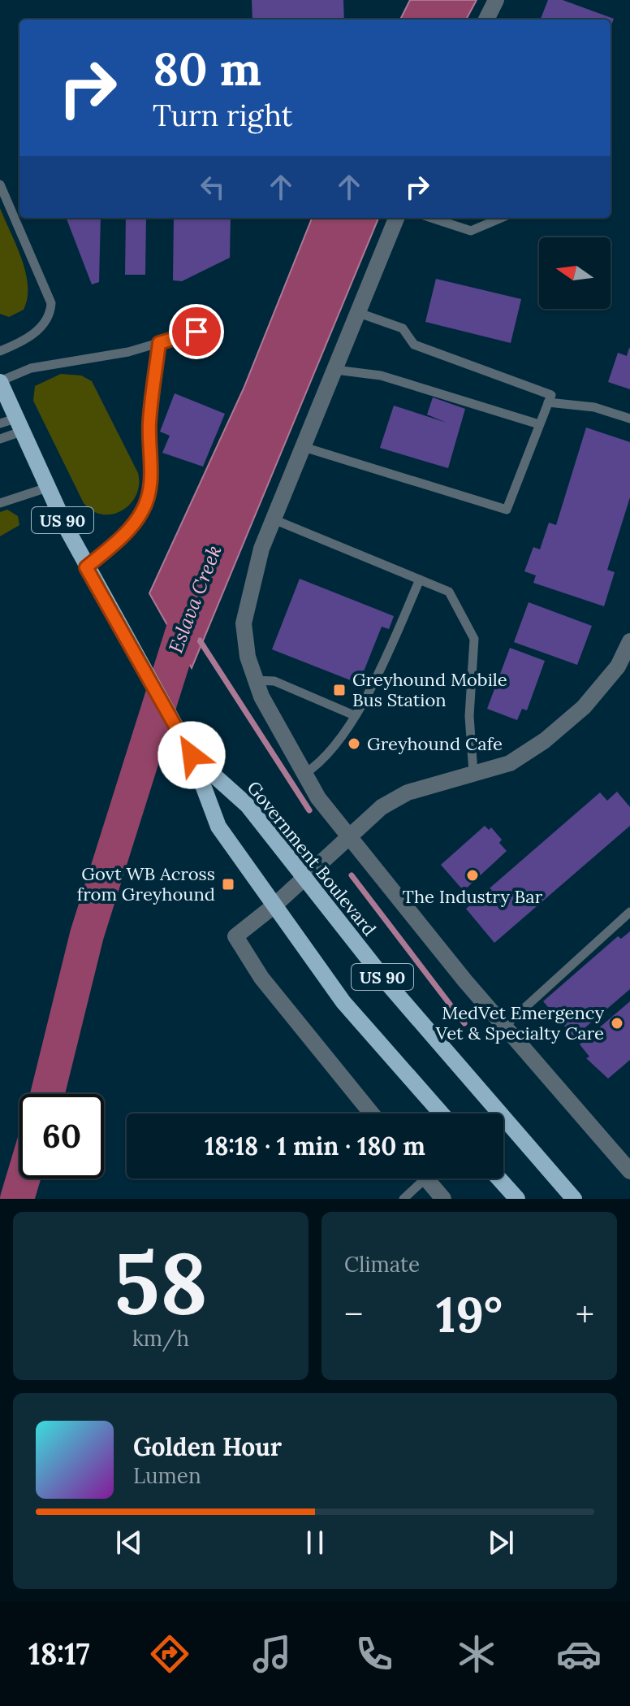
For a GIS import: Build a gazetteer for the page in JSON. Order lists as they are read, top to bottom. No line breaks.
{"streets":{"main road":["US 90","Government Boulevard"]},"water":["Eslava Creek"],"places":{"transit":["Greyhound Mobile Bus Station","Govt WB Across from Greyhound"],"other":["Greyhound Cafe","The Industry Bar","MedVet Emergency Vet & Specialty Care"]},"north":"left","page":{"turn":["80 m","Turn right"],"limit":"60","trip":"18:18 · 1 min · 180 m","tile":[["58","km/h"],"Climate"],"heat":["−","19°","+"],"song":["Golden Hour","Lumen"],"tabs":"18:17"}}
